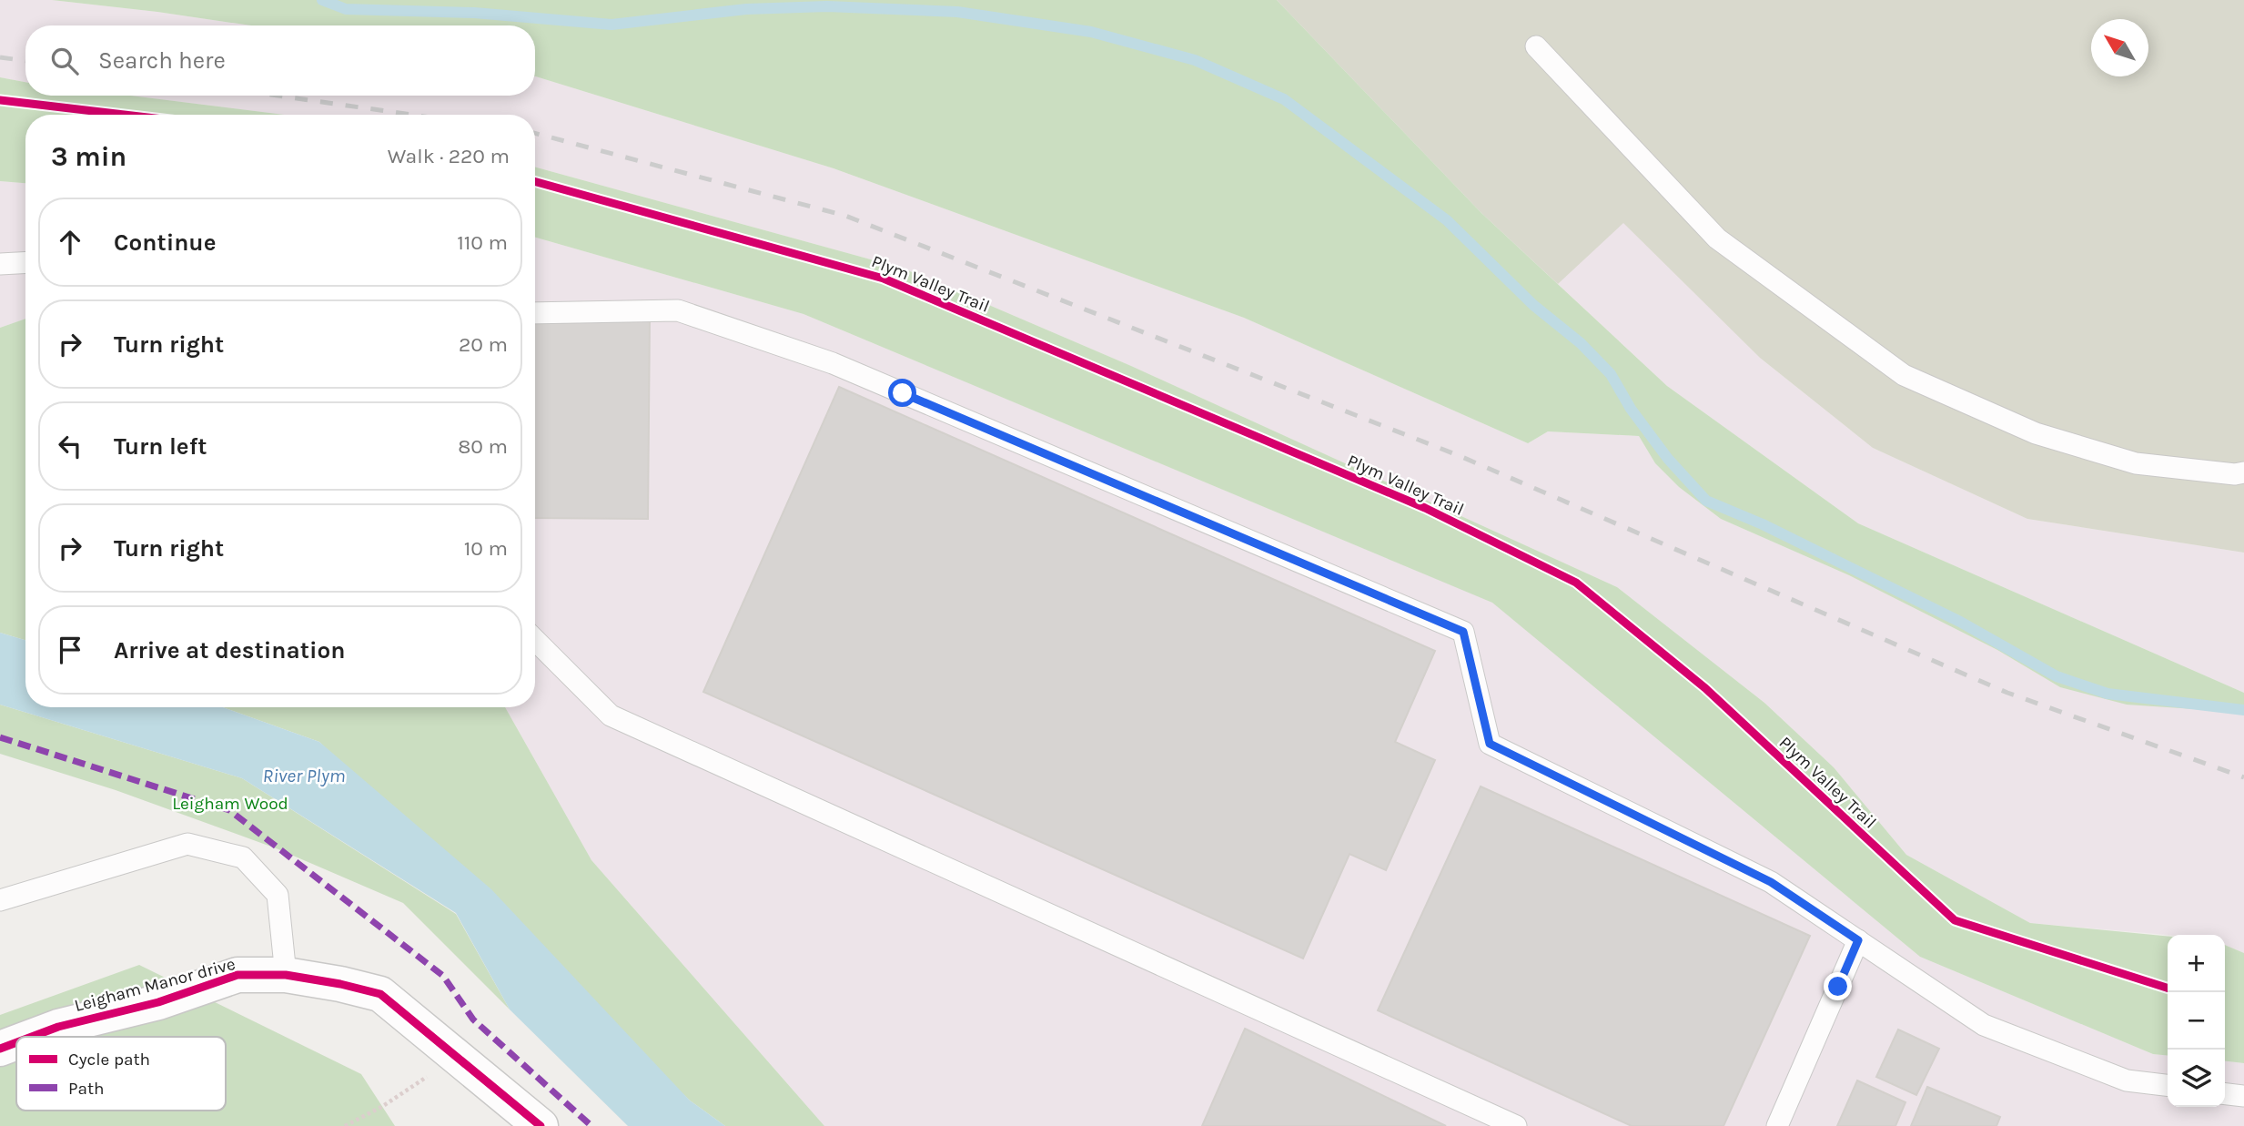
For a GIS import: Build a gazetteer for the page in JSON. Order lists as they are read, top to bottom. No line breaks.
{"streets":{"street":["Leigham Manor drive"],"cycle path":["Plym Valley Trail"]},"water":["River Plym"],"parks":["Leigham Wood"],"legend":["Cycle path","Path"],"north":"top left","page":{"search":"Search here","heading":["3 min","Walk · 220 m"],"list":[["Continue","110 m"],["Turn right","20 m"],["Turn left","80 m"],["Turn right","10 m"],"Arrive at destination"],"map_buttons":["+","−"]}}
